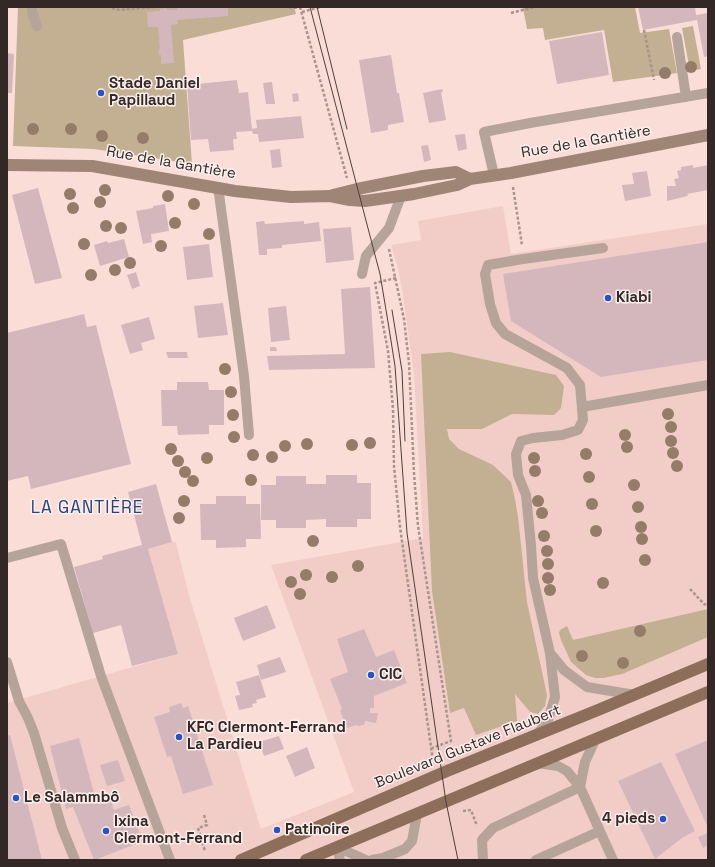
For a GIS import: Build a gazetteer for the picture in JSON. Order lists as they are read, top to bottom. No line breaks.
{"streets":{"main road":["Rue de la Gantière","Boulevard Gustave Flaubert"]},"districts":["LA GANTIÈRE"],"places":["Stade Daniel Papillaud","Kiabi","CIC","KFC Clermont-Ferrand La Pardieu","Le Salammbô","4 pieds","Patinoire","Ixina Clermont-Ferrand"]}
